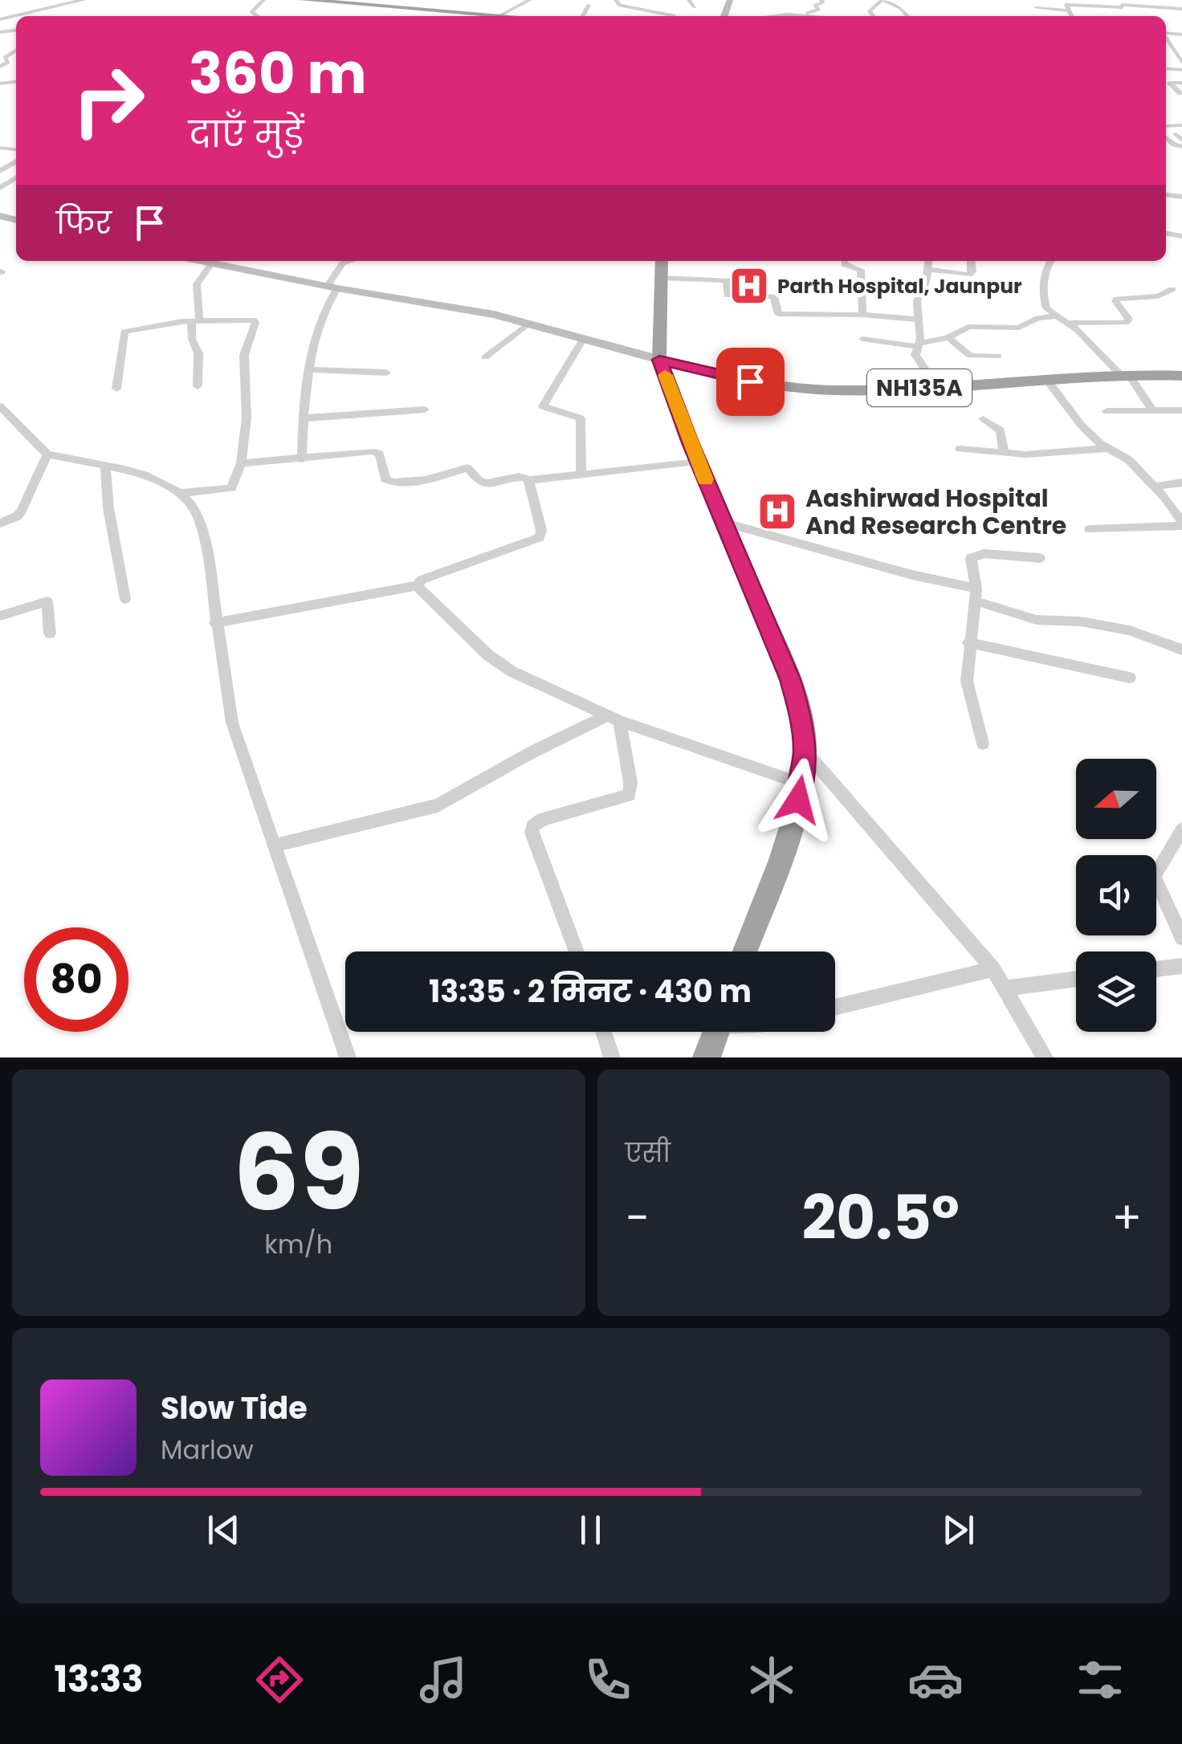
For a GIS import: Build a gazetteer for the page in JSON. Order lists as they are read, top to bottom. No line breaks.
{"streets":{"highway":["NH135A"]},"places":{"hospital":["Parth Hospital, Jaunpur","Aashirwad Hospital And Research Centre"]},"north":"left","page":{"turn":["360 m","दाएँ मुड़ें"],"then":"फिर","limit":"80","trip":"13:35 · 2 मिनट · 430 m","tile":[["69","km/h"],"एसी"],"heat":["−","20.5°","+"],"song":["Slow Tide","Marlow"],"tabs":"13:33"}}
